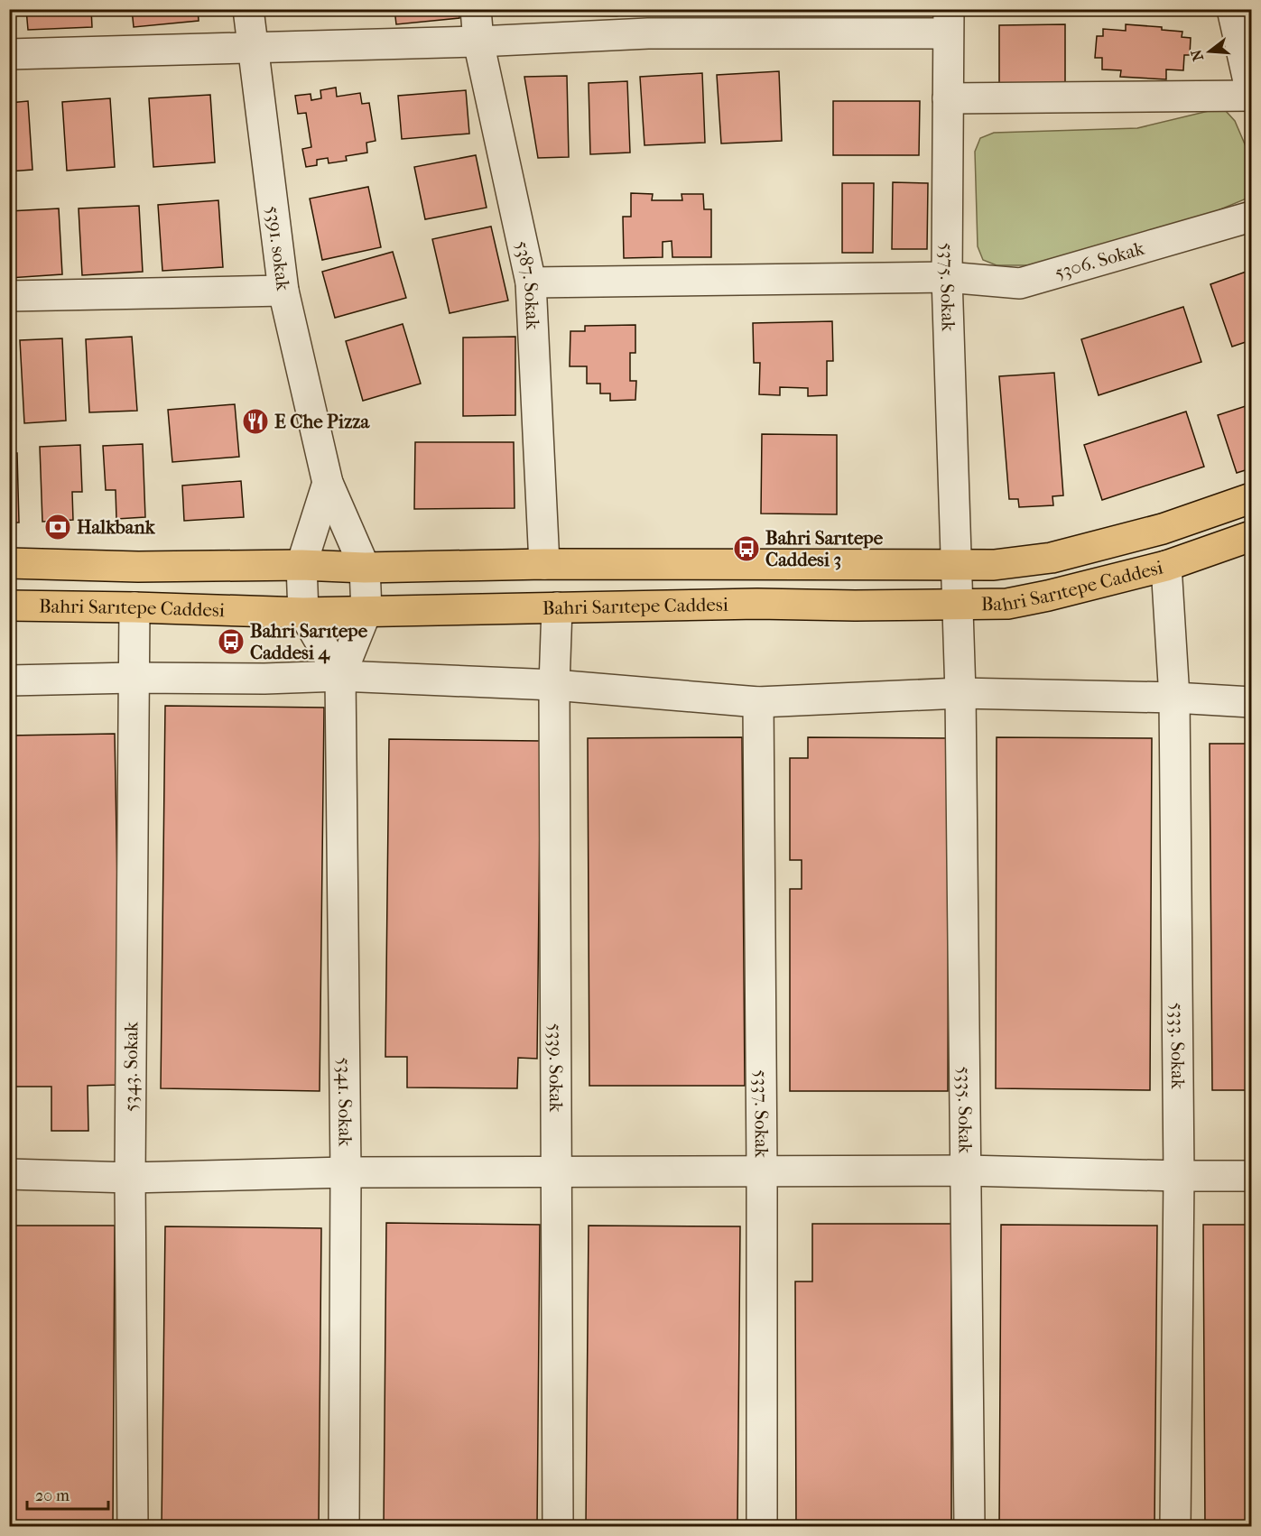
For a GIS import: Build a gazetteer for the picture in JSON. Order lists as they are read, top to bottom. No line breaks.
{"streets":{"main road":["Bahri Sarıtepe Caddesi"],"street":["5391. sokak","5306. Sokak","5387. Sokak","5375. Sokak","5333. Sokak","5343. Sokak","5339. Sokak","5341. Sokak","5335. Sokak","5337. Sokak"]},"crossings":[["5391. sokak","Bahri Sarıtepe Caddesi"],["5306. Sokak","5387. Sokak"],["5306. Sokak","5375. Sokak"],["5387. Sokak","Bahri Sarıtepe Caddesi"],["5375. Sokak","Bahri Sarıtepe Caddesi"],["5375. Sokak","5335. Sokak"],["Bahri Sarıtepe Caddesi","5333. Sokak"],["Bahri Sarıtepe Caddesi","5343. Sokak"],["Bahri Sarıtepe Caddesi","5339. Sokak"],["Bahri Sarıtepe Caddesi","5335. Sokak"]],"places":{"restaurant":["E Che Pizza"],"bank":["Halkbank"],"bus stop":["Bahri Sarıtepe Caddesi 3","Bahri Sarıtepe Caddesi 4"]},"scale_bar":"20 m","north":"left"}
